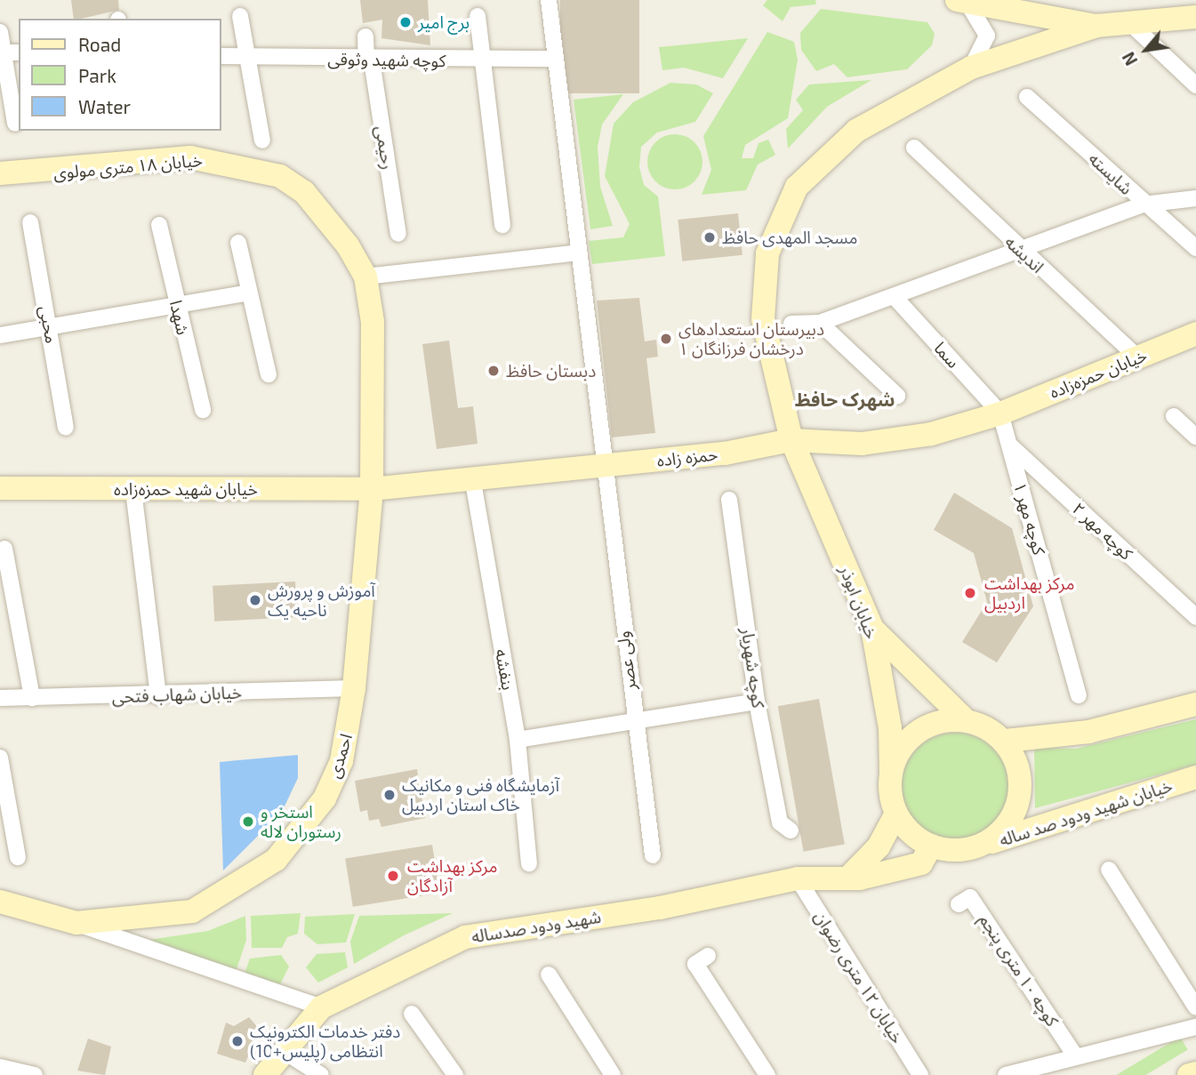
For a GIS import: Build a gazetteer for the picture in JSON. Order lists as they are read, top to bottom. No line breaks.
{"streets":{"street":["کوچه شهید وثوقی","رحیمی","خیابان ۱۸ متری مولوی","شایسته","اندیشه","شهدا","محبی","سما","خیابان حمزه‌زاده","حمزه زاده","خیابان شهید حمزه‌زاده","کوچه مهر ۱","کوچه مهر ۲","خیابان ابوذر","ولی عصر","کوچه شهریار","بنفشه","خیابان شهاب فتحی","احمدی","خیابان شهید ودود صد ساله","شهید ودود صدساله","کوچه ۱۰ متری پنجم","خیابان ۱۲ متری رضوان"]},"crossings":[["کوچه شهید وثوقی","رحیمی"],["کوچه شهید وثوقی","ولی عصر"],["خیابان ۱۸ متری مولوی","حمزه زاده"],["خیابان ۱۸ متری مولوی","خیابان شهید حمزه‌زاده"],["خیابان ۱۸ متری مولوی","احمدی"],["اندیشه","خیابان حمزه‌زاده"],["سما","خیابان حمزه‌زاده"],["سما","حمزه زاده"],["سما","کوچه مهر ۱"],["خیابان حمزه‌زاده","حمزه زاده"],["خیابان حمزه‌زاده","کوچه مهر ۱"],["حمزه زاده","خیابان شهید حمزه‌زاده"],["حمزه زاده","کوچه مهر ۱"],["حمزه زاده","خیابان ابوذر"],["حمزه زاده","ولی عصر"],["حمزه زاده","بنفشه"],["حمزه زاده","احمدی"],["خیابان شهید حمزه‌زاده","احمدی"],["کوچه مهر ۱","کوچه مهر ۲"],["خیابان ابوذر","خیابان شهید ودود صد ساله"],["خیابان ابوذر","شهید ودود صدساله"],["خیابان شهاب فتحی","احمدی"],["خیابان شهید ودود صد ساله","شهید ودود صدساله"],["شهید ودود صدساله","خیابان ۱۲ متری رضوان"]],"districts":["شهرک حافظ"],"places":["برج امیر","مسجد المهدی حافظ","دبیرستان استعدادهای درخشان فرزانگان ۱","دبستان حافظ","مرکز بهداشت اردبیل","آموزش و پرورش ناحیه یک","آزمایشگاه فنی و مکانیک خاک استان اردبیل","استخر و رستوران لاله","مرکز بهداشت آزادگان","دفتر خدمات الکترونیک انتظامی (پلیس+10)"],"legend":["Road","Park","Water"],"north":"bottom left"}
